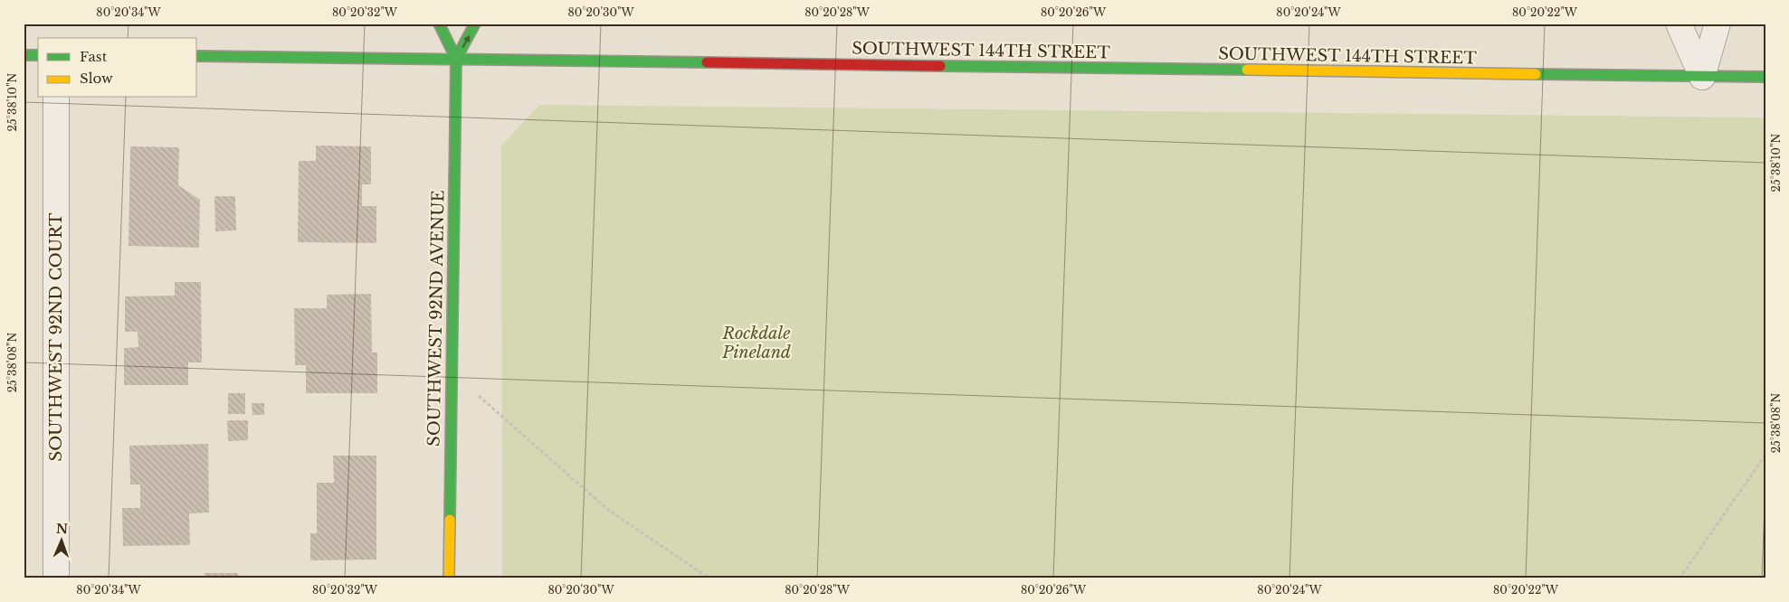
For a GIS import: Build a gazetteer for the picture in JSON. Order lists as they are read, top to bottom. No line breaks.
{"streets":{"street":["SOUTHWEST 144TH STREET","SOUTHWEST 92ND AVENUE","SOUTHWEST 92ND COURT"]},"crossings":[["SOUTHWEST 144TH STREET","SOUTHWEST 92ND AVENUE"]],"parks":["Rockdale Pineland"],"legend":["Fast","Slow"],"north":"top","coordinates":["80°20'34\"W","80°20'32\"W","80°20'30\"W","80°20'28\"W","80°20'26\"W","80°20'24\"W","80°20'22\"W","25°38'10\"N","25°38'08\"N"]}
